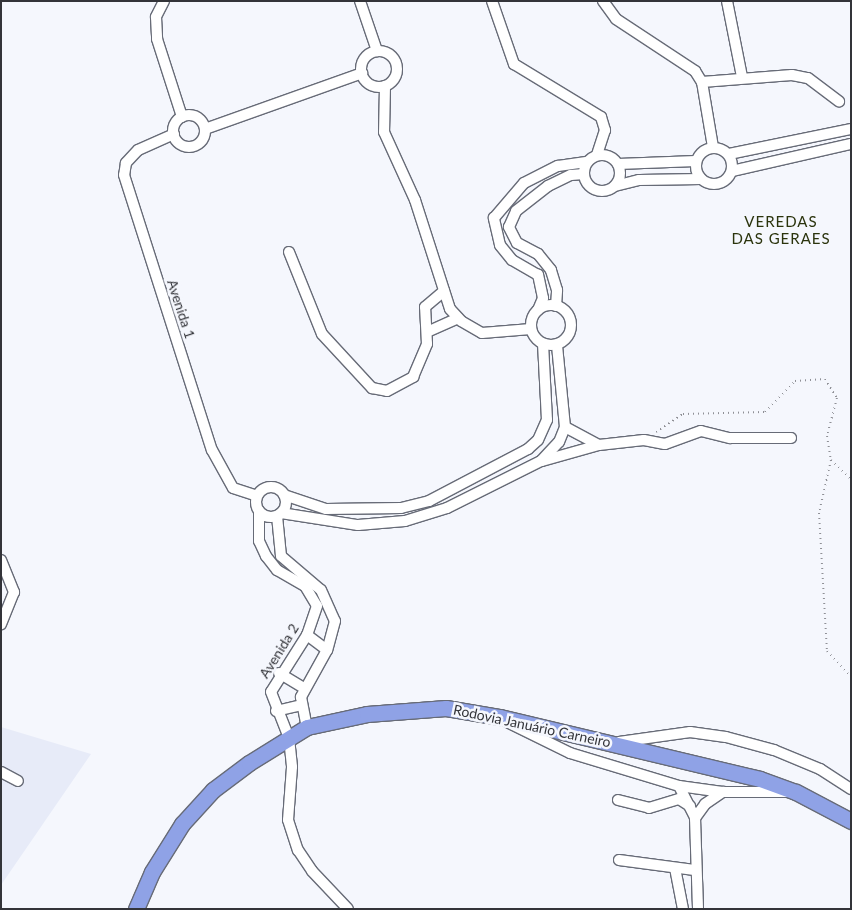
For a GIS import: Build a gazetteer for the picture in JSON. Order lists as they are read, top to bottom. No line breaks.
{"streets":{"highway":["Rodovia Januário Carneiro"],"street":["Avenida 1","Avenida 2"]},"crossings":[["Avenida 1","Avenida 2"],["Avenida 2","Rodovia Januário Carneiro"]],"districts":["VEREDAS DAS GERAES"]}
